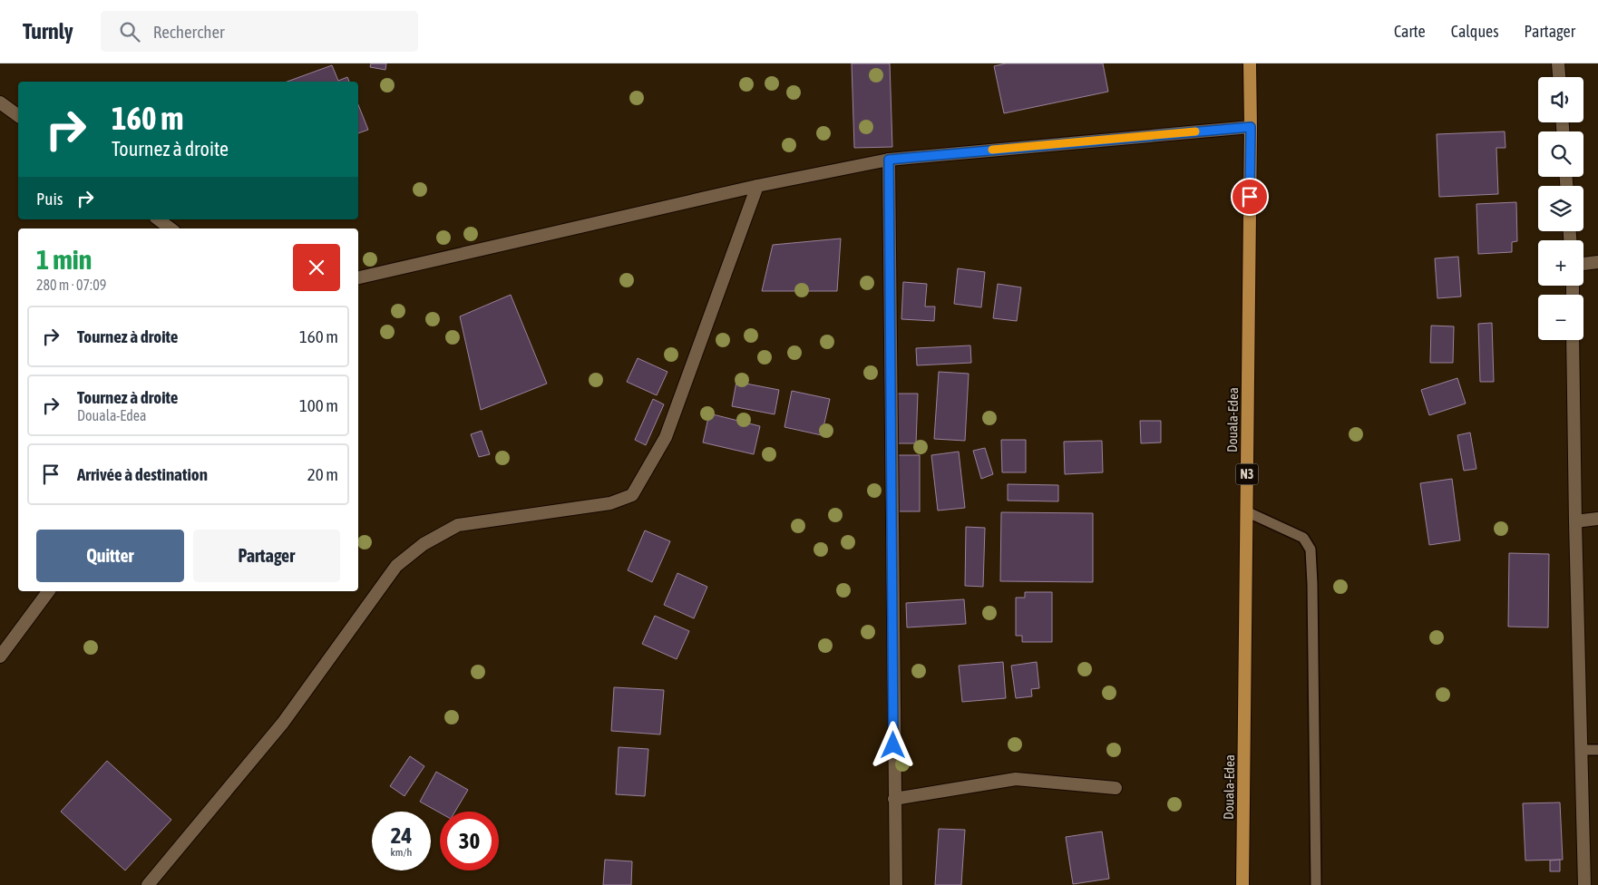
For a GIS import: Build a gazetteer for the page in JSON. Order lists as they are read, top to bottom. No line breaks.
{"streets":{"highway":["Douala-Edea","N3"]},"page":{"header":"Turnly","search":"Rechercher","nav":["Carte","Calques","Partager"],"map_buttons":["+","−"],"turn":["160 m","Tournez à droite"],"then":"Puis","heading":["1 min","280 m · 07:09"],"list":[{"name":"Tournez à droite","value":"160 m"},{"name":"Tournez à droite","note":"Douala-Edea","value":"100 m"},{"name":"Arrivée à destination","value":"20 m"}],"buttons":["Quitter","Partager"],"speed":"24 km/h","limit":"30"}}
